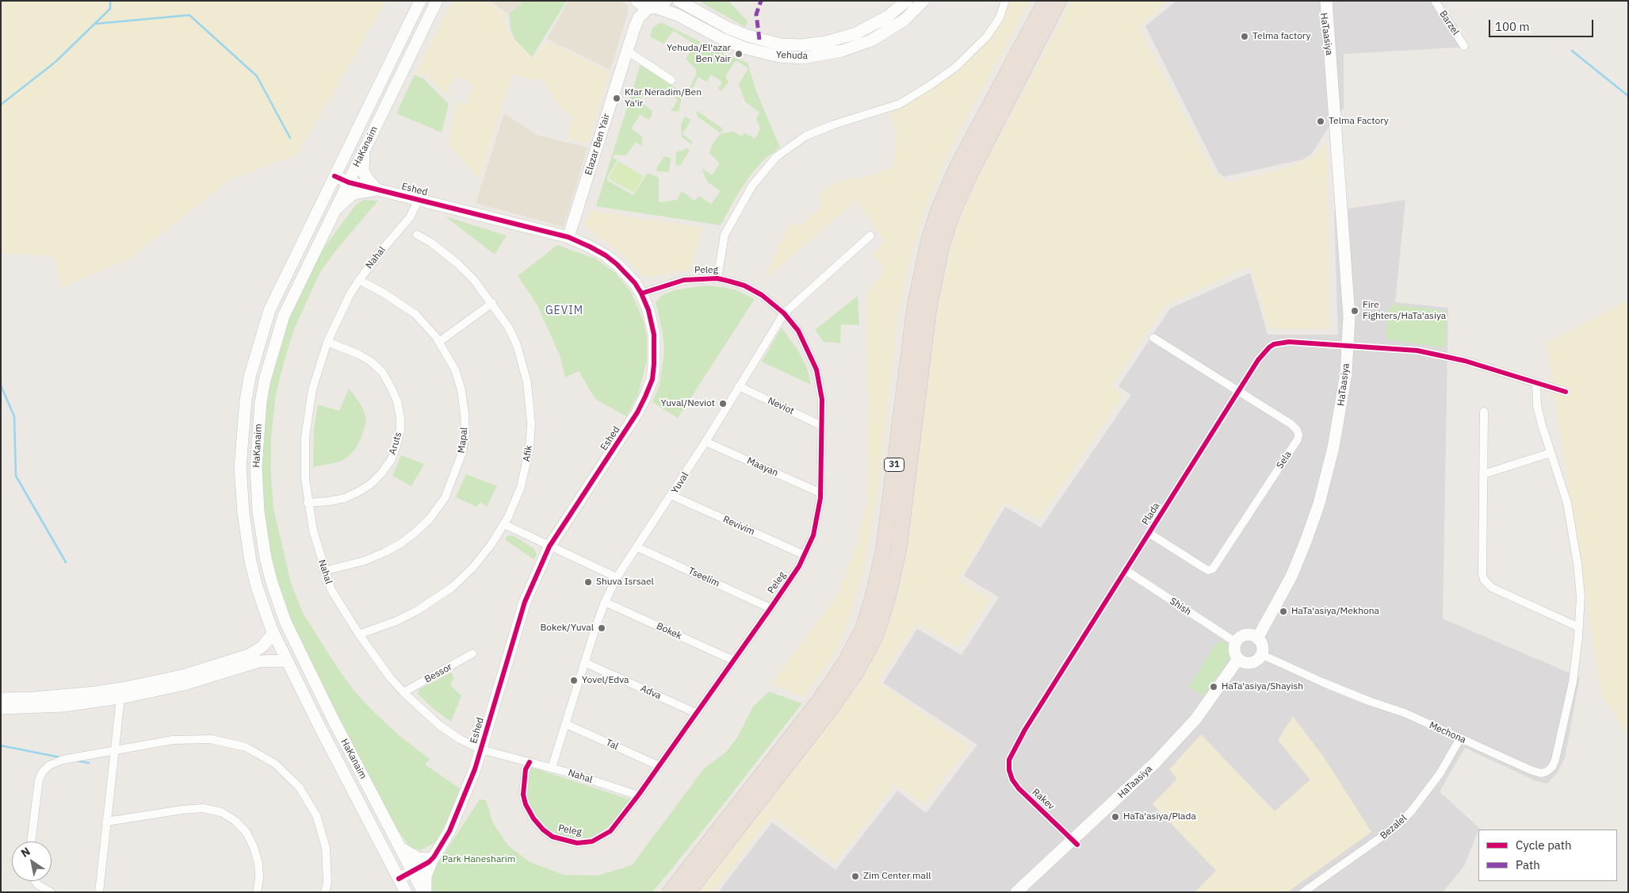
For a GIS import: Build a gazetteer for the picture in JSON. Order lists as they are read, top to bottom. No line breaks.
{"streets":{"highway":["31"],"street":["Barzel","HaTaasiya","Yehuda","Elazar Ben Yair","HaKanaim","Eshed","Nahal","Peleg","Neviot","Mapal","Aruts","Afik","Sela","Maayan","Yuval","Plada","Revivim","Tseelim","Shish","Bokek","Bessor","Adva","Mechona","Tal","Rakev","Bezalel"]},"crossings":[["HaTaasiya","Plada"],["HaTaasiya","Shish"],["HaTaasiya","Mechona"],["HaTaasiya","Rakev"],["Yehuda","Elazar Ben Yair"],["Elazar Ben Yair","Eshed"],["HaKanaim","Eshed"],["Eshed","Nahal"],["Eshed","Peleg"],["Nahal","Peleg"],["Nahal","Mapal"],["Nahal","Aruts"],["Nahal","Afik"],["Nahal","Yuval"],["Nahal","Bessor"],["Peleg","Neviot"],["Peleg","Maayan"],["Peleg","Yuval"],["Peleg","Revivim"],["Peleg","Tseelim"],["Peleg","Bokek"],["Peleg","Adva"],["Peleg","Tal"],["Neviot","Yuval"],["Sela","Plada"],["Maayan","Yuval"],["Yuval","Revivim"],["Yuval","Tseelim"],["Yuval","Bokek"],["Yuval","Adva"],["Yuval","Tal"],["Plada","Shish"],["Plada","Rakev"],["Shish","Mechona"],["Mechona","Bezalel"]],"districts":["GEVIM"],"parks":["Park Hanesharim"],"places":["Telma factory","Yehuda/El'azar Ben Yair","Kfar Neradim/Ben Ya'ir","Telma Factory","Fire Fighters/HaTa'asiya","Yuval/Neviot","Shuva Isrsael","HaTa'asiya/Mekhona","Bokek/Yuval","Yovel/Edva","HaTa'asiya/Shayish","HaTa'asiya/Plada","Zim Center mall"],"legend":["Cycle path","Path"],"scale_bar":"100 m","north":"top left"}
